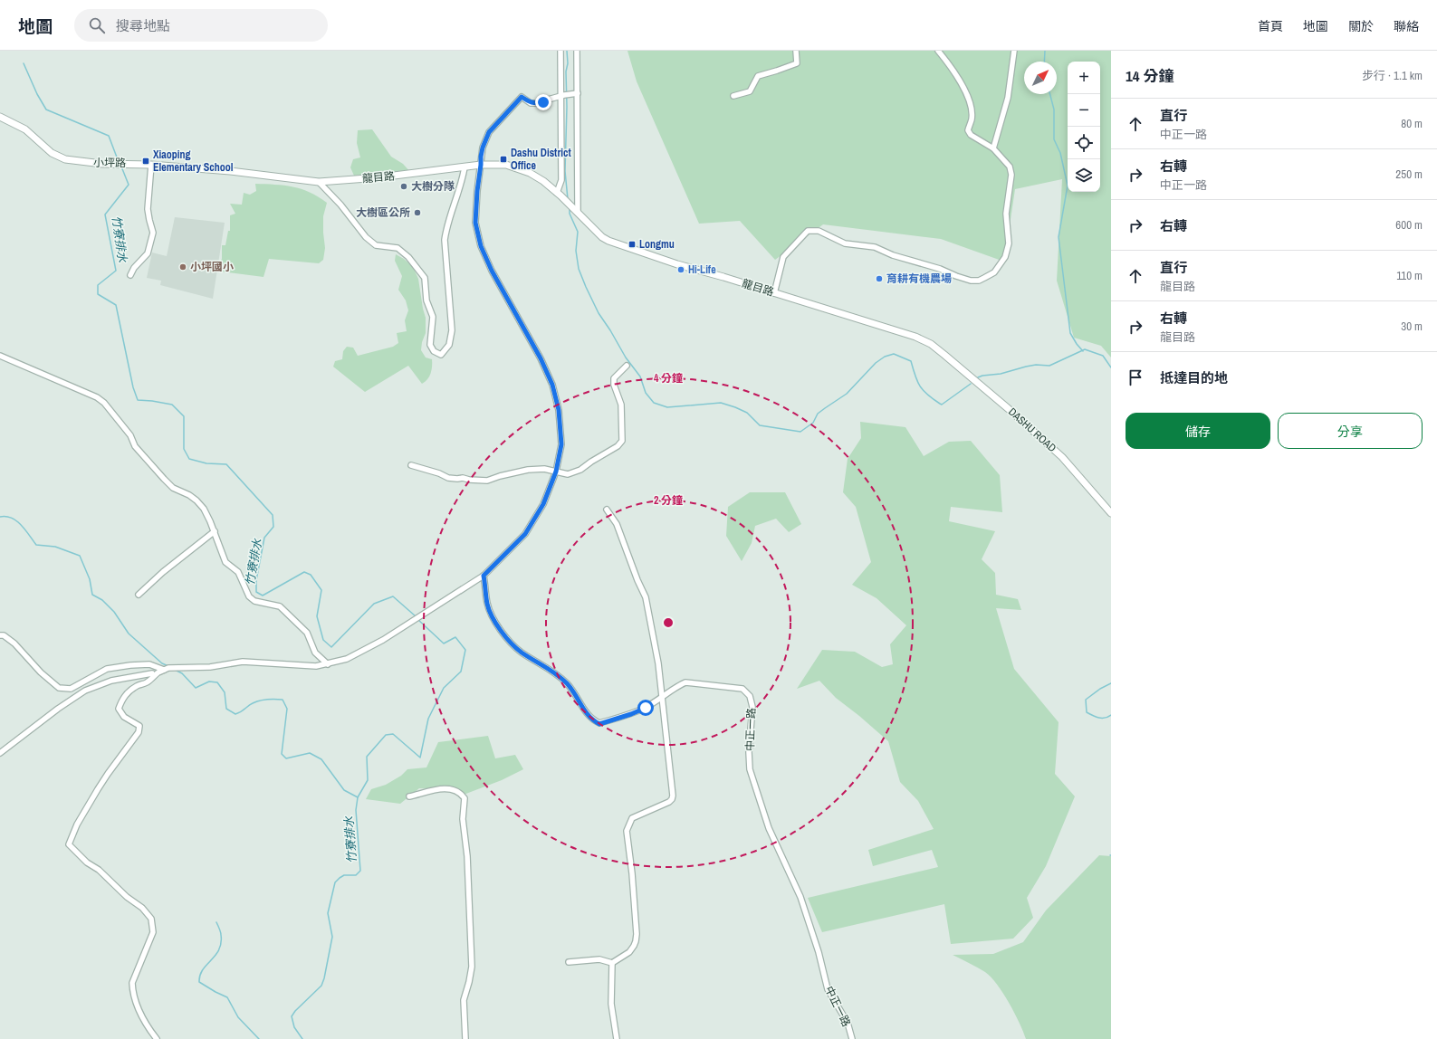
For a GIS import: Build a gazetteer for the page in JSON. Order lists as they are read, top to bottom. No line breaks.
{"streets":{"street":["小坪路","龍目路","DASHU ROAD","中正一路"]},"crossings":[["小坪路","龍目路"],["龍目路","DASHU ROAD"]],"water":["竹寮排水"],"places":{"transit":["Dashu District Office","Xiaoping Elementary School","Longmu"],"other":["大樹分隊","大樹區公所","小坪國小","Hi-Life","育耕有機農場"]},"north":"top right","page":{"header":"地圖","search":"搜尋地點","nav":["首頁","地圖","關於","聯絡"],"heading":["14 分鐘","步行 · 1.1 km"],"map_buttons":["+","−"],"list":[["直行","中正一路","80 m"],["右轉","中正一路","250 m"],["右轉","600 m"],["直行","龍目路","110 m"],["右轉","龍目路","30 m"],"抵達目的地"],"buttons":["儲存","分享"]},"rings":["4 分鐘","2 分鐘"]}
